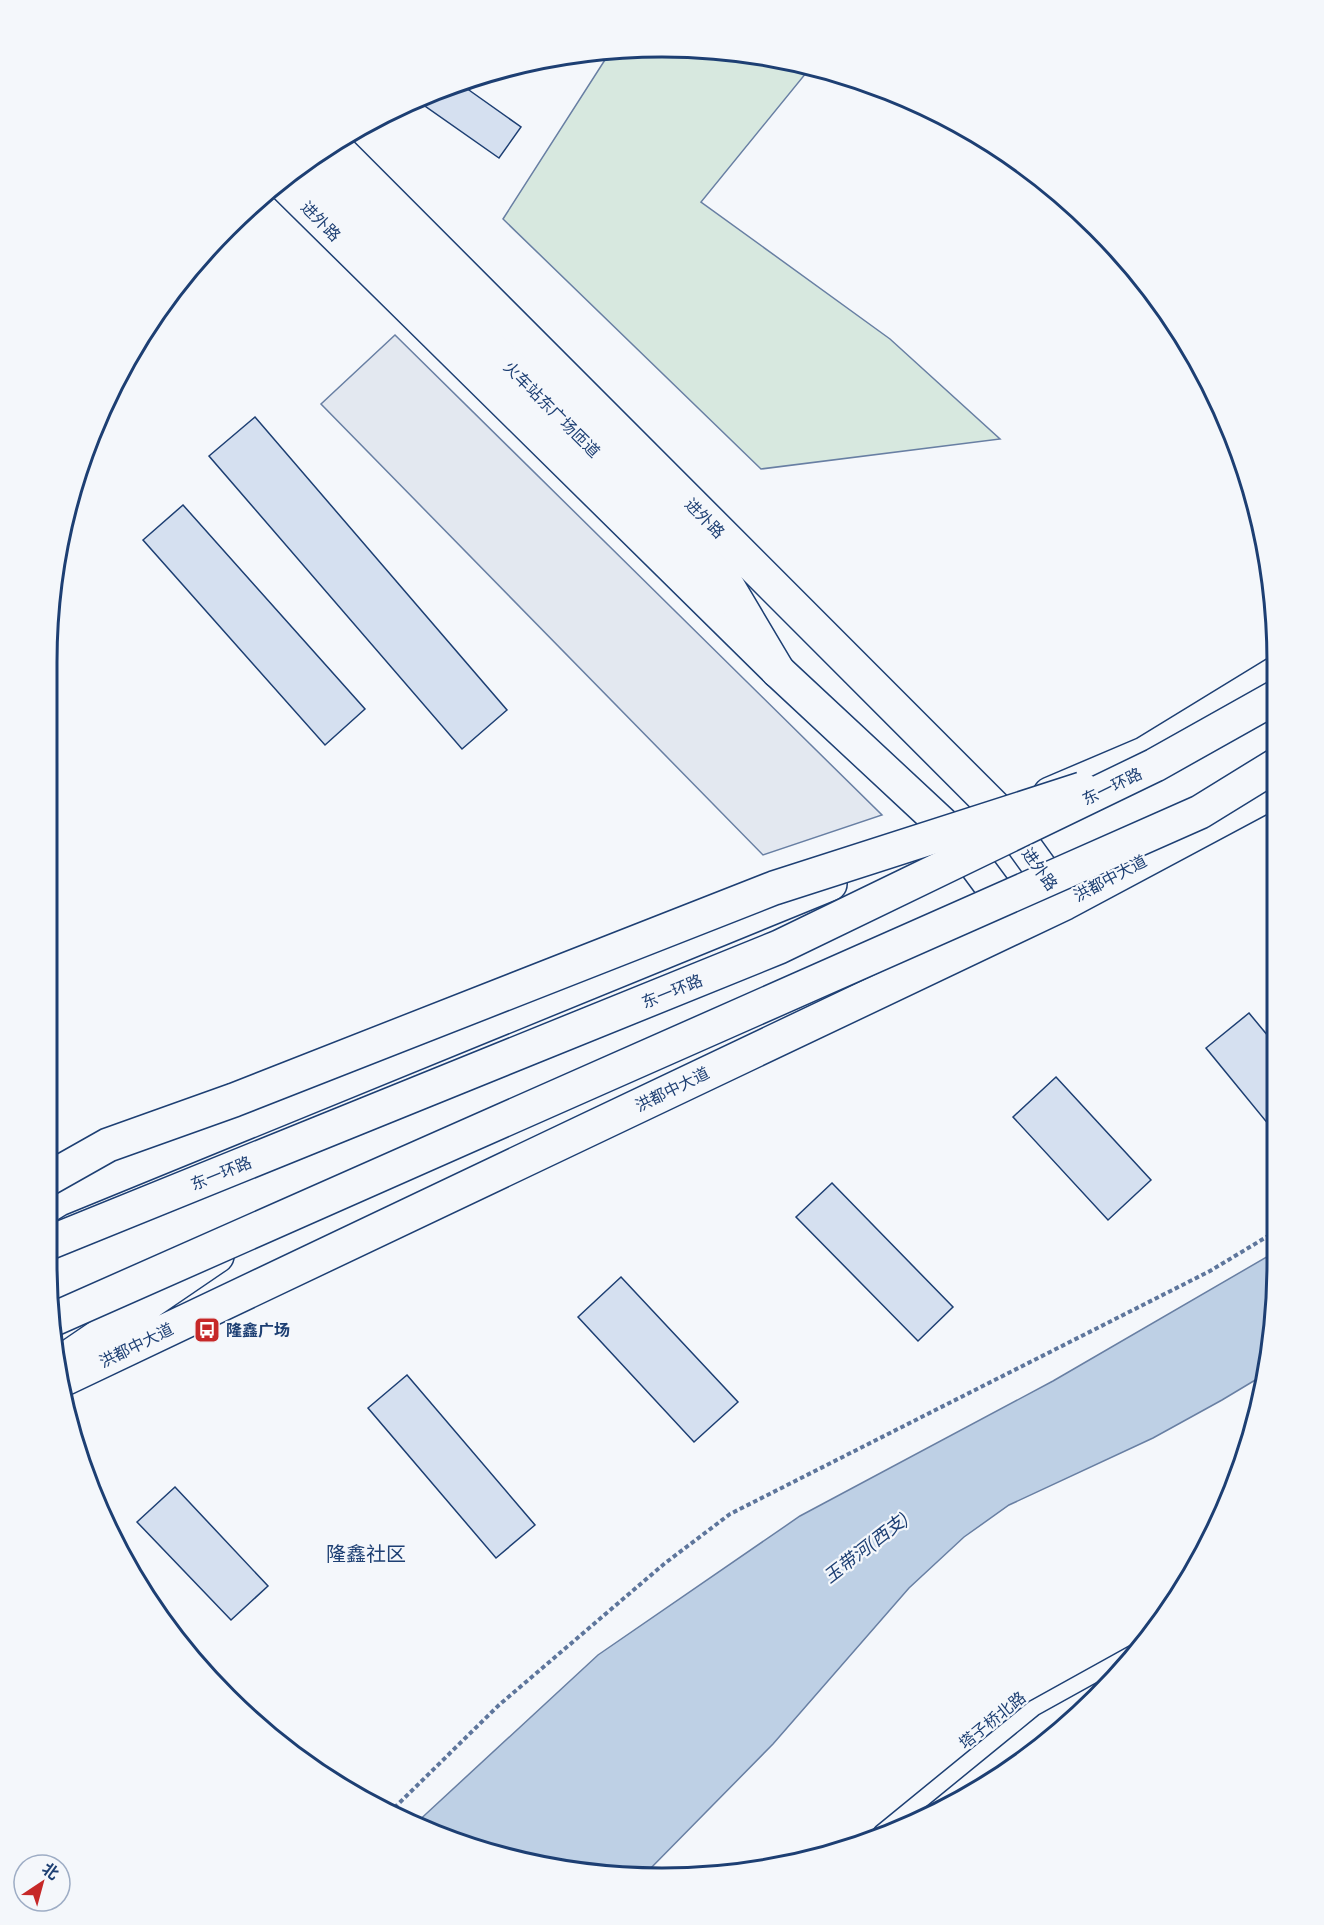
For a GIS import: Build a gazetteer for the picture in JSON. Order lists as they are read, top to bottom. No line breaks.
{"streets":{"main road":["进外路","火车站东广场匝道","东一环路","洪都中大道"],"lane":["塔子桥北路"]},"crossings":[["进外路","火车站东广场匝道"],["进外路","洪都中大道"]],"districts":["隆鑫社区"],"water":["玉带河(西支)"],"places":{"bus stop":["隆鑫广场"]},"north":"top right"}
